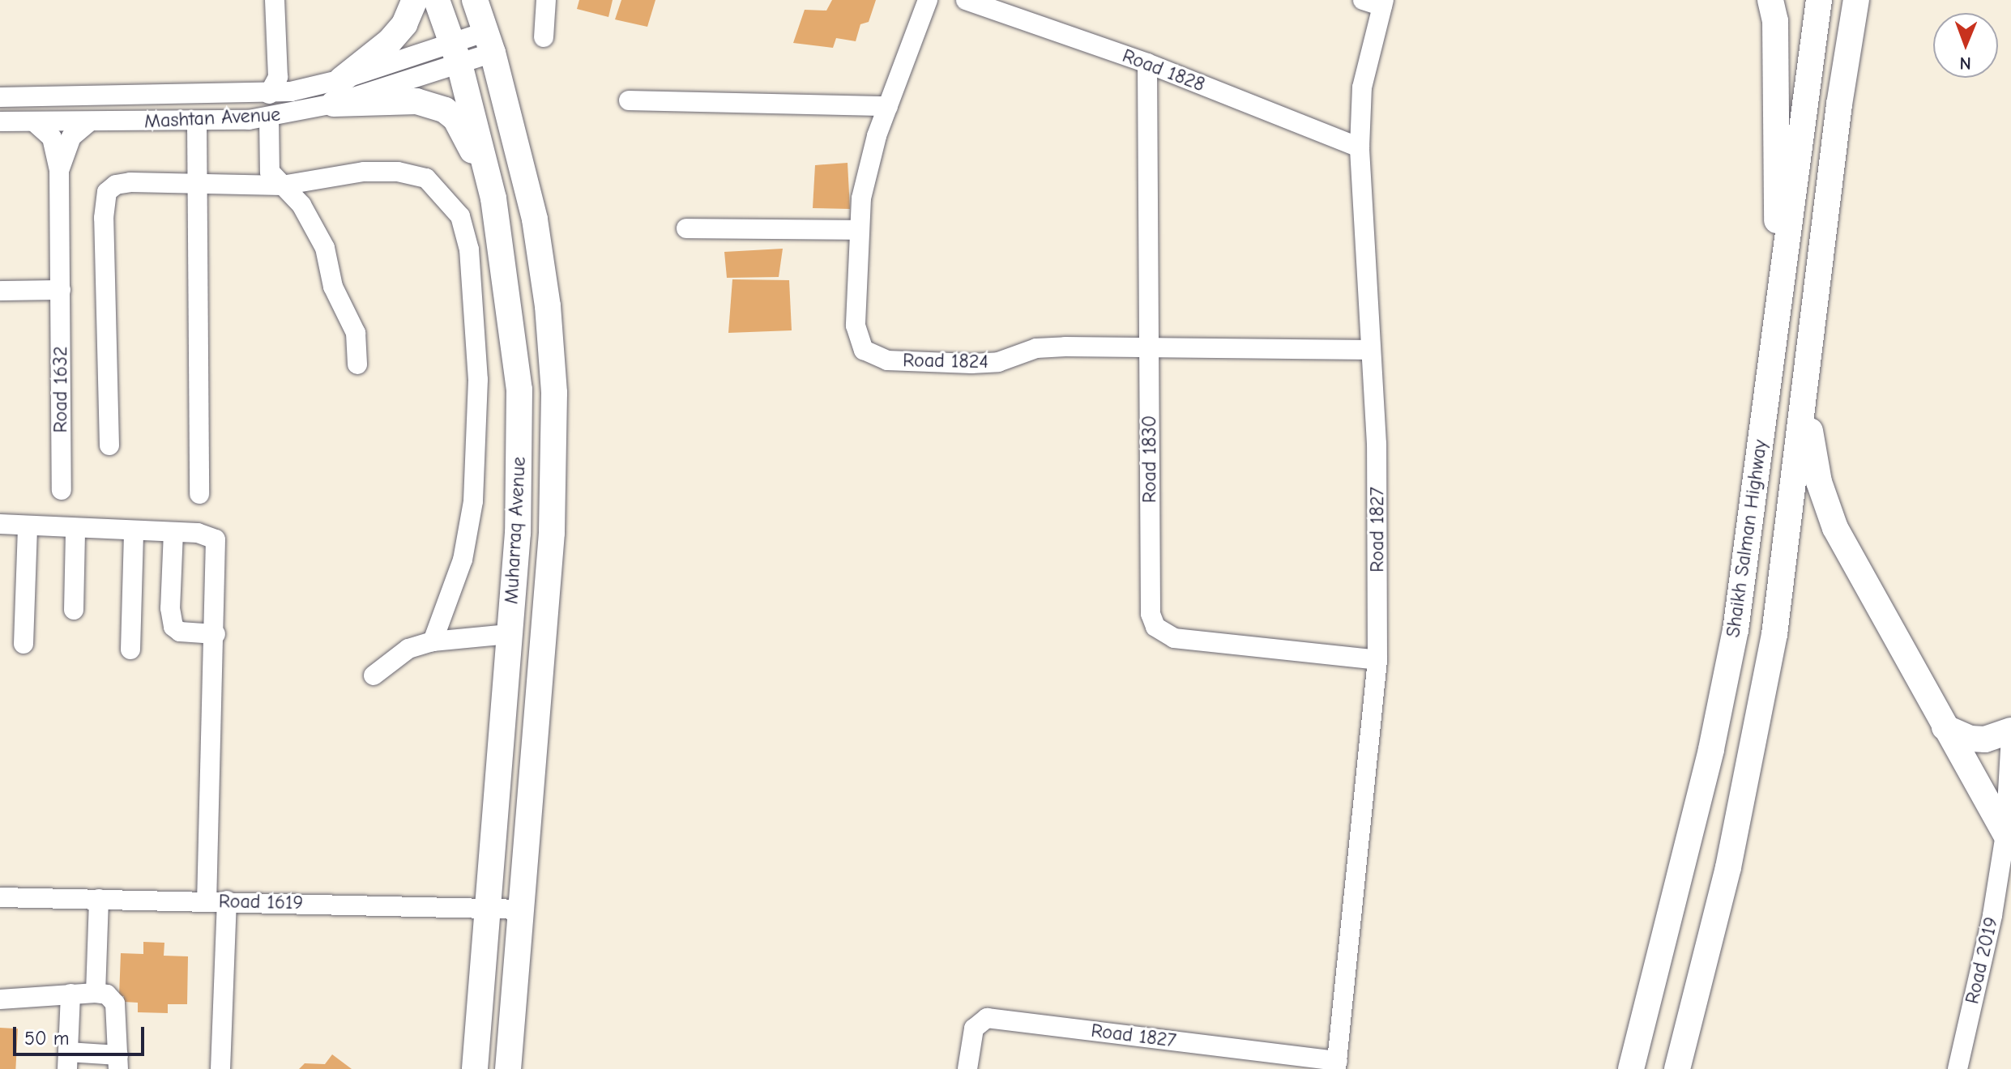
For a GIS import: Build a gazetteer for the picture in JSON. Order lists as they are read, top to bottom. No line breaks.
{"streets":{"main road":["Muharraq Avenue","Shaikh Salman Highway"],"street":["Road 1828","Mashtan Avenue","Road 1824","Road 1632","Road 1830","Road 1827","Road 1619","Road 2019"]},"crossings":[["Road 1828","Road 1830"],["Road 1828","Road 1827"],["Mashtan Avenue","Road 1632"],["Mashtan Avenue","Muharraq Avenue"],["Road 1824","Road 1830"],["Road 1824","Road 1827"],["Road 1830","Road 1827"],["Muharraq Avenue","Road 1619"]],"scale_bar":"50 m","north":"bottom"}
